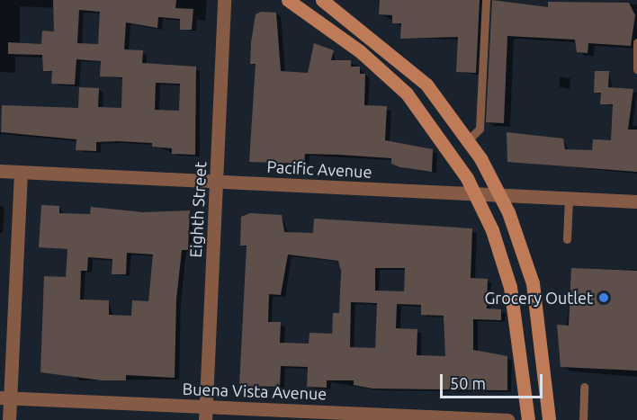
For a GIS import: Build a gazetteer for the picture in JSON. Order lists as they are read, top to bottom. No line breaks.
{"streets":{"street":["Pacific Avenue","Eighth Street","Buena Vista Avenue"]},"crossings":[["Pacific Avenue","Eighth Street"],["Eighth Street","Buena Vista Avenue"]],"places":["Grocery Outlet"],"scale_bar":"50 m"}
